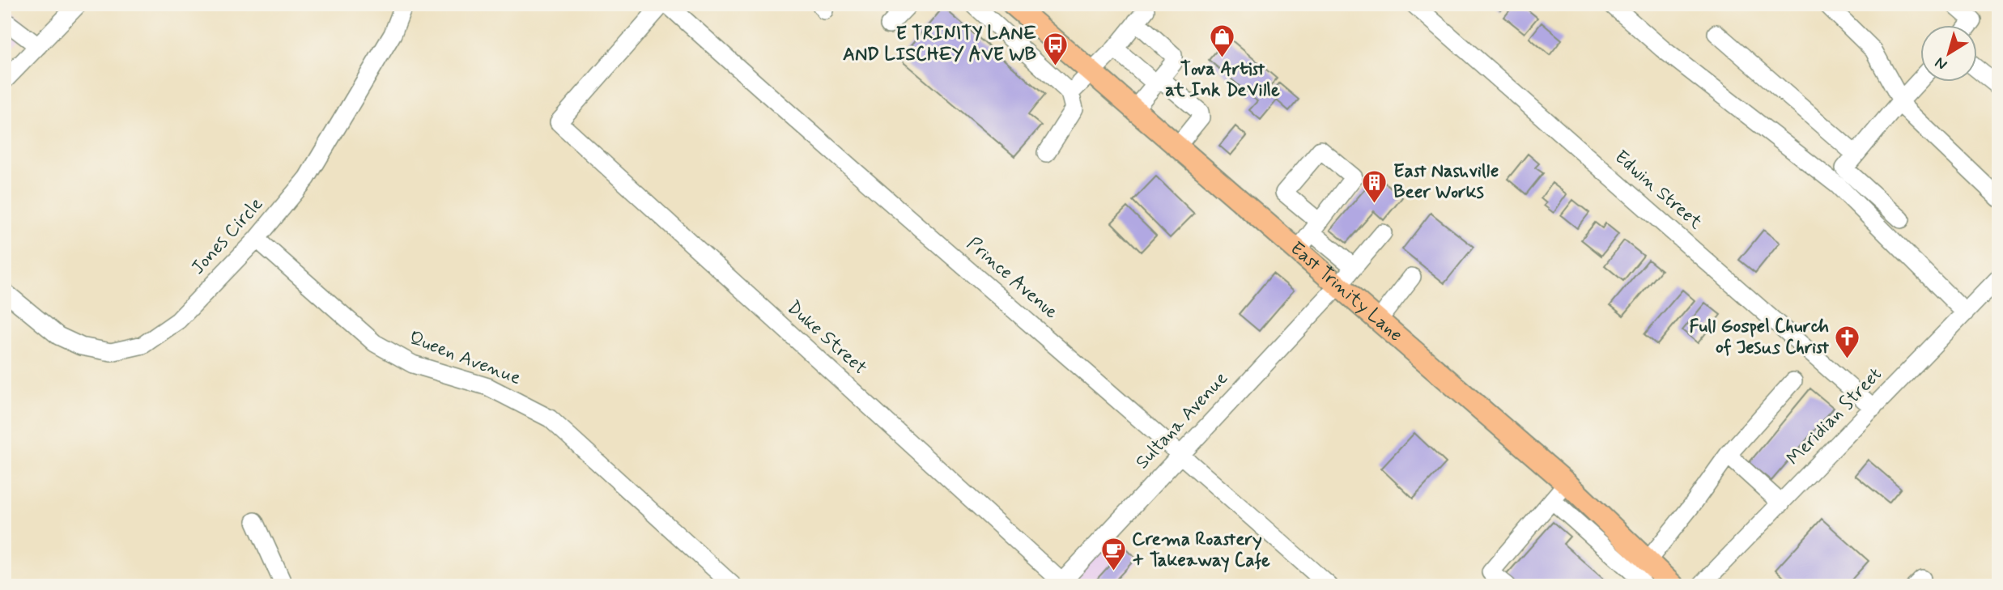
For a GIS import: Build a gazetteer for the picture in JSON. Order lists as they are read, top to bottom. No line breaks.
{"streets":{"main road":["East Trinity Lane"],"street":["Edwin Street","Jones Circle","Prince Avenue","Duke Street","Queen Avenue","Meridian Street","Sultana Avenue"]},"crossings":[["Edwin Street","Meridian Street"],["Jones Circle","Queen Avenue"],["Prince Avenue","Sultana Avenue"],["East Trinity Lane","Sultana Avenue"],["Duke Street","Sultana Avenue"]],"places":{"shop":["Tova Artist at Ink DeVille"],"bus stop":["E TRINITY LANE AND LISCHEY AVE WB"],"building":["East Nashville Beer Works"],"church":["Full Gospel Church of Jesus Christ"],"cafe":["Crema Roastery + Takeaway Cafe"]},"north":"bottom left"}
